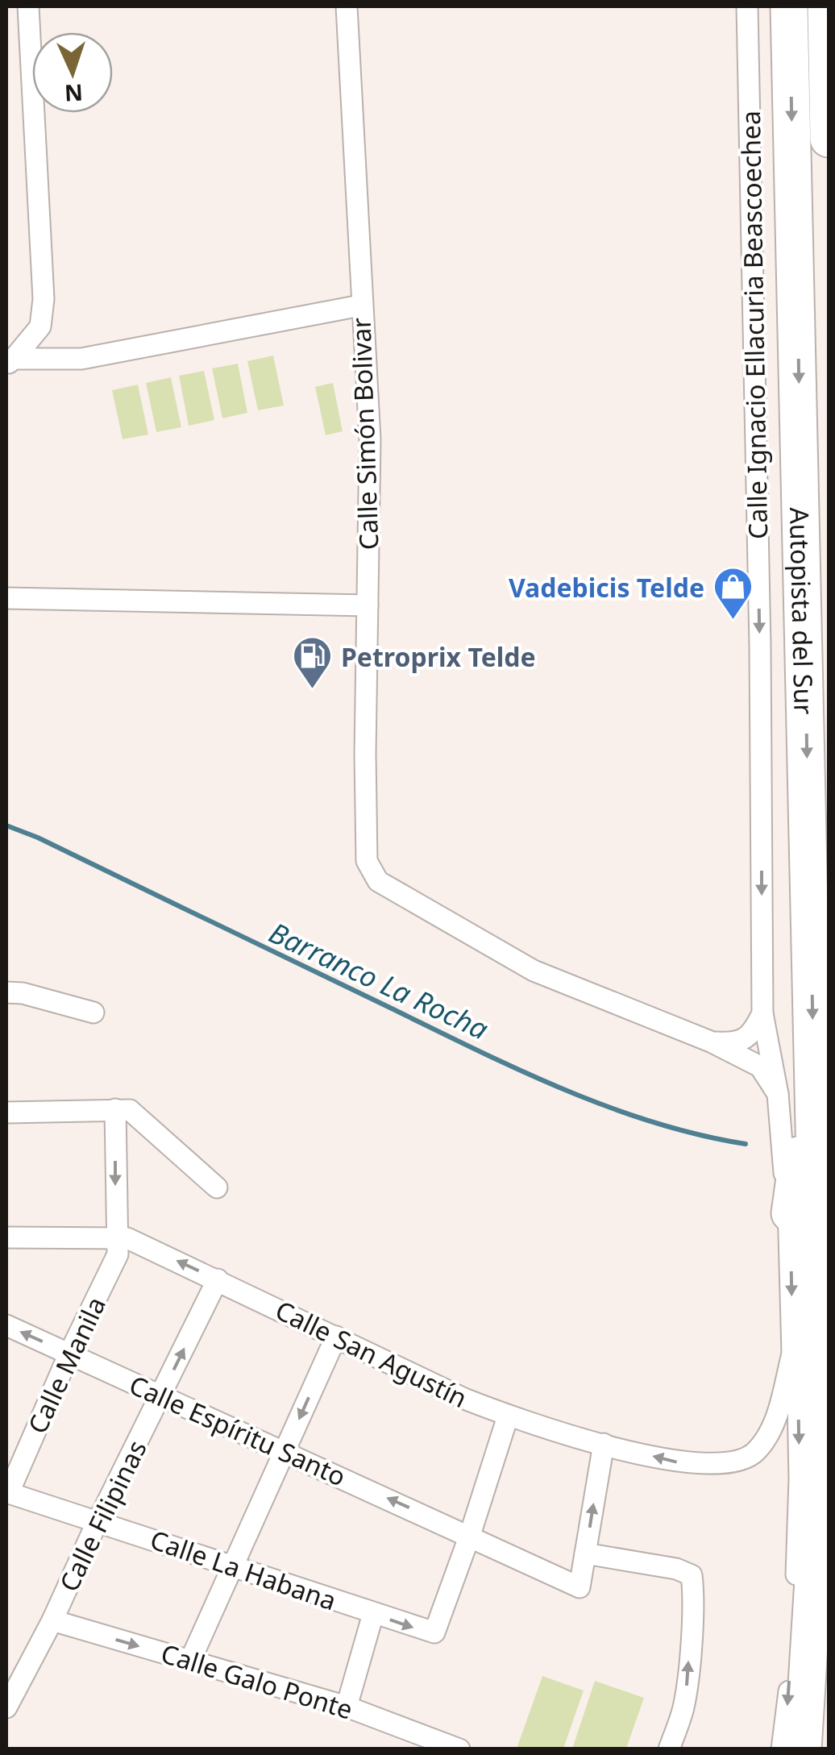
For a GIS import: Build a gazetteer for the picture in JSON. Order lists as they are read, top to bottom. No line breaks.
{"streets":{"highway":["Autopista del Sur"],"street":["Calle Ignacio Ellacuria Beascoechea","Calle Simón Bolivar","Calle San Agustín","Calle Manila","Calle Espíritu Santo","Calle Filipinas","Calle La Habana","Calle Galo Ponte"]},"crossings":[["Calle Ignacio Ellacuria Beascoechea","Calle San Agustín"],["Calle San Agustín","Calle Manila"],["Calle San Agustín","Calle Filipinas"],["Calle Manila","Calle Espíritu Santo"],["Calle Manila","Calle La Habana"],["Calle Espíritu Santo","Calle Filipinas"],["Calle Espíritu Santo","Calle La Habana"],["Calle Filipinas","Calle La Habana"],["Calle Filipinas","Calle Galo Ponte"]],"one_way":["Calle Ignacio Ellacuria Beascoechea","Autopista del Sur","Calle Espíritu Santo"],"water":["Barranco La Rocha"],"places":{"shop":["Vadebicis Telde"],"fuel station":["Petroprix Telde"]},"north":"bottom"}
